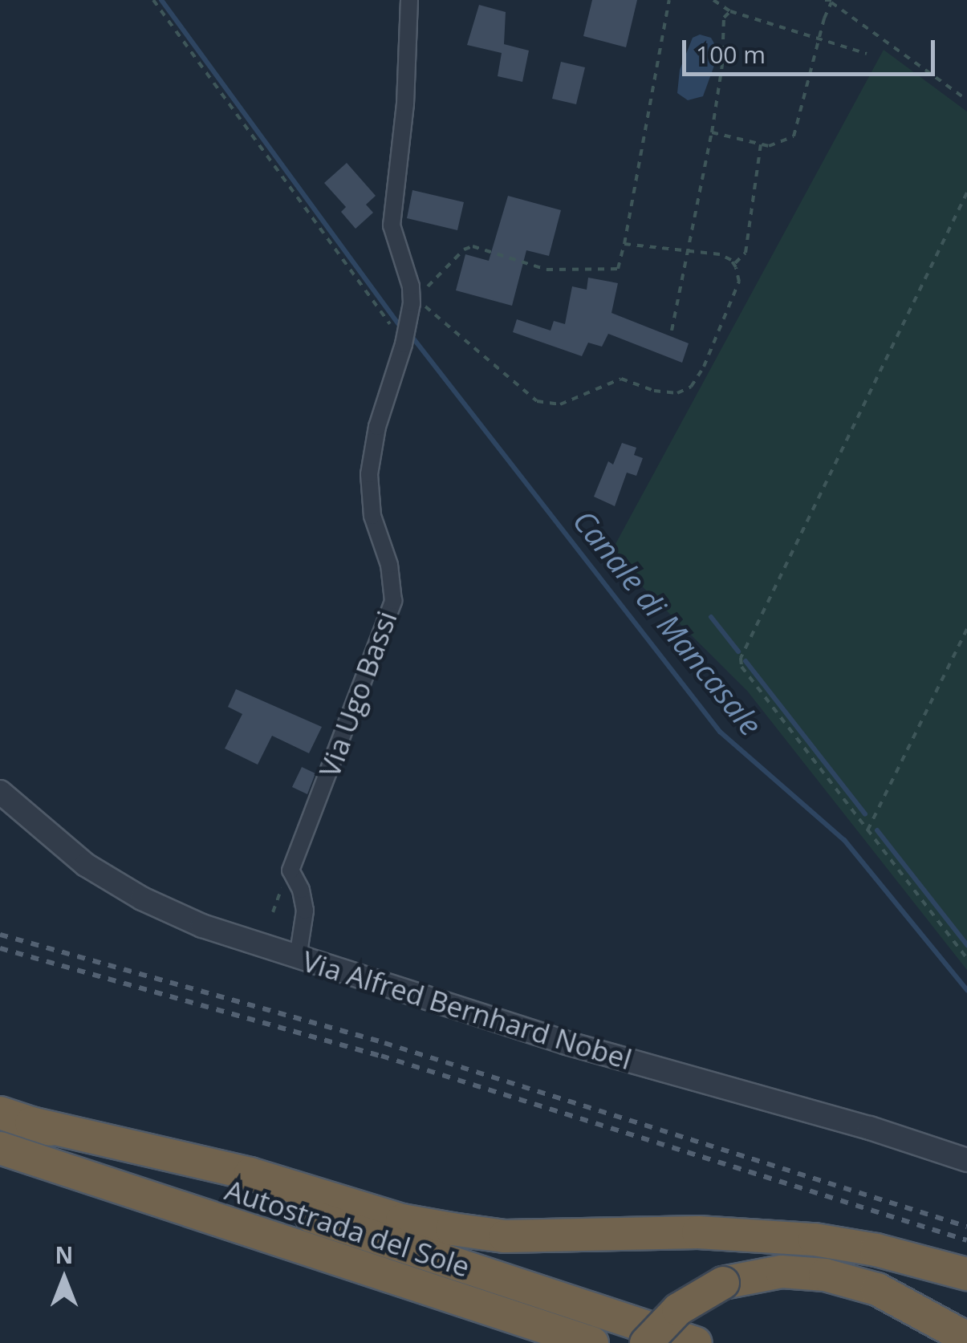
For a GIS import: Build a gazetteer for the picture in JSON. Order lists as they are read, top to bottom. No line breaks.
{"streets":{"highway":["Autostrada del Sole"],"street":["Via Ugo Bassi","Via Alfred Bernhard Nobel"]},"crossings":[["Via Ugo Bassi","Via Alfred Bernhard Nobel"]],"water":["Canale di Mancasale"],"scale_bar":"100 m","north":"top"}
